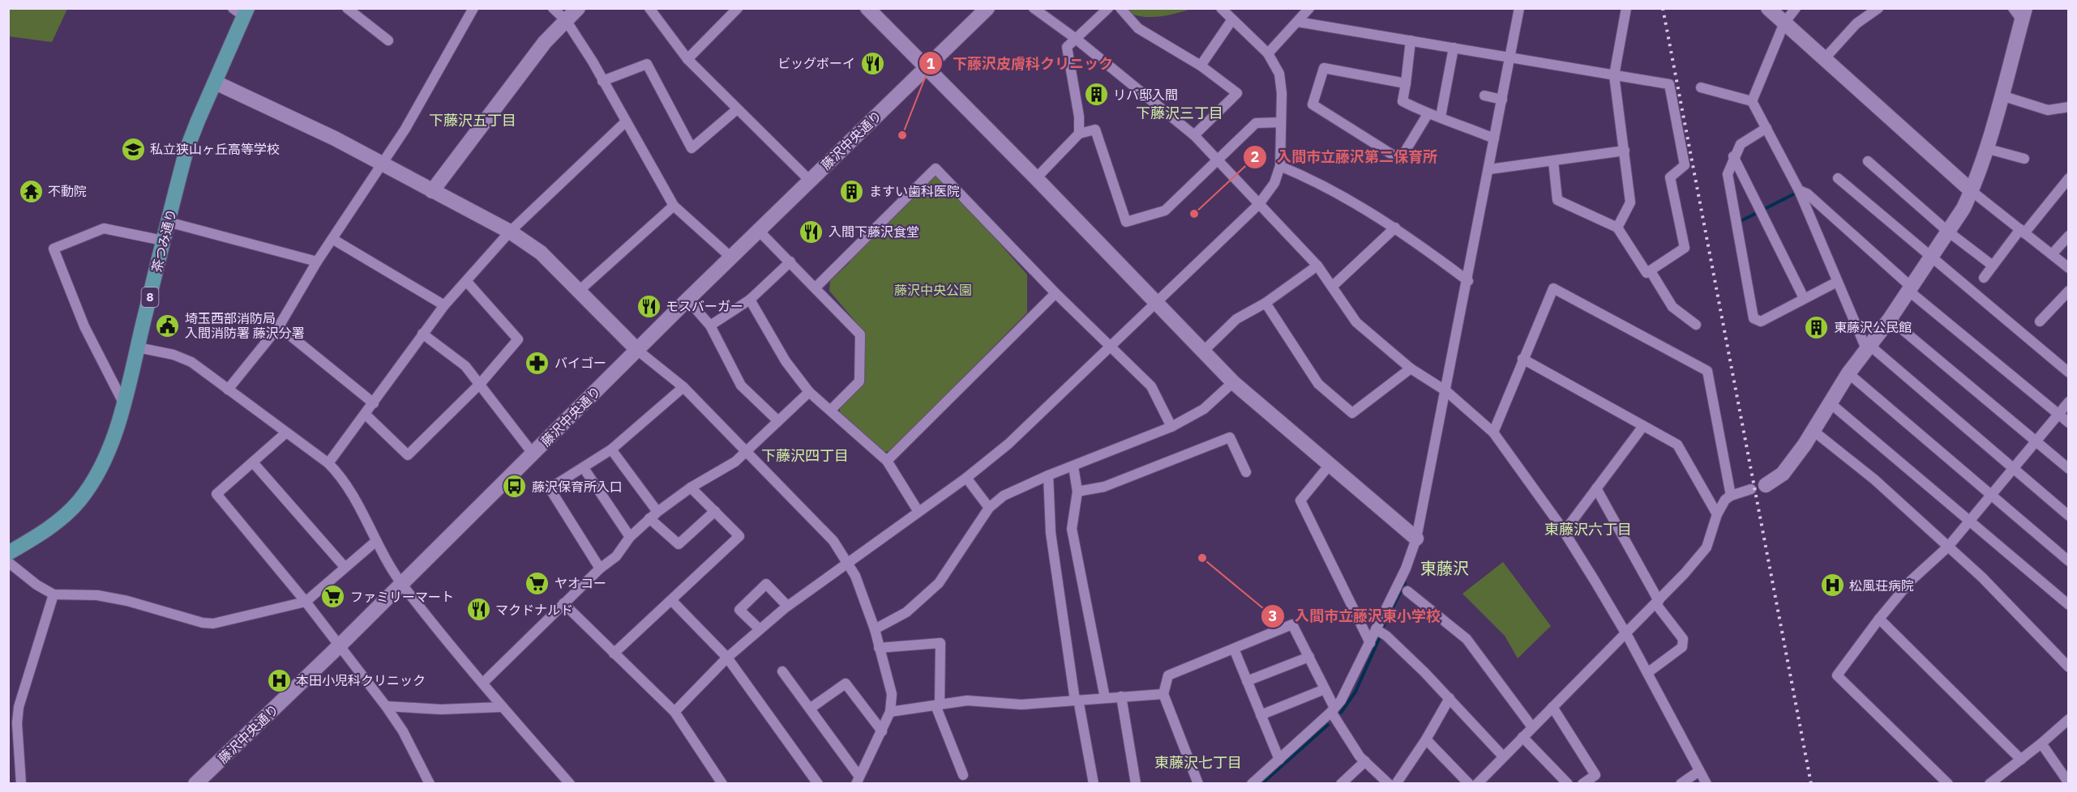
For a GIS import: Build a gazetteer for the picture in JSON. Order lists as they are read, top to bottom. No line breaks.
{"streets":{"main road":["茶つみ通り","8"],"street":["藤沢中央通り"]},"districts":["下藤沢三丁目","下藤沢五丁目","下藤沢四丁目","東藤沢六丁目","東藤沢","東藤沢七丁目"],"parks":["藤沢中央公園"],"places":{"restaurant":["ビッグボーイ","入間下藤沢食堂","モスバーガー","マクドナルド"],"building":["リバ邸入間","ますい歯科医院","東藤沢公民館"],"other":["下藤沢皮膚科クリニック","入間市立藤沢第二保育所","入間市立藤沢東小学校"],"school or university":["私立狭山ヶ丘高等学校"],"temple":["不動院"],"public building":["埼玉西部消防局 入間消防署 藤沢分署"],"pharmacy":["バイゴー"],"bus stop":["藤沢保育所入口"],"supermarket":["ヤオコー","ファミリーマート"],"hospital":["松風荘病院","本田小児科クリニック"]}}
